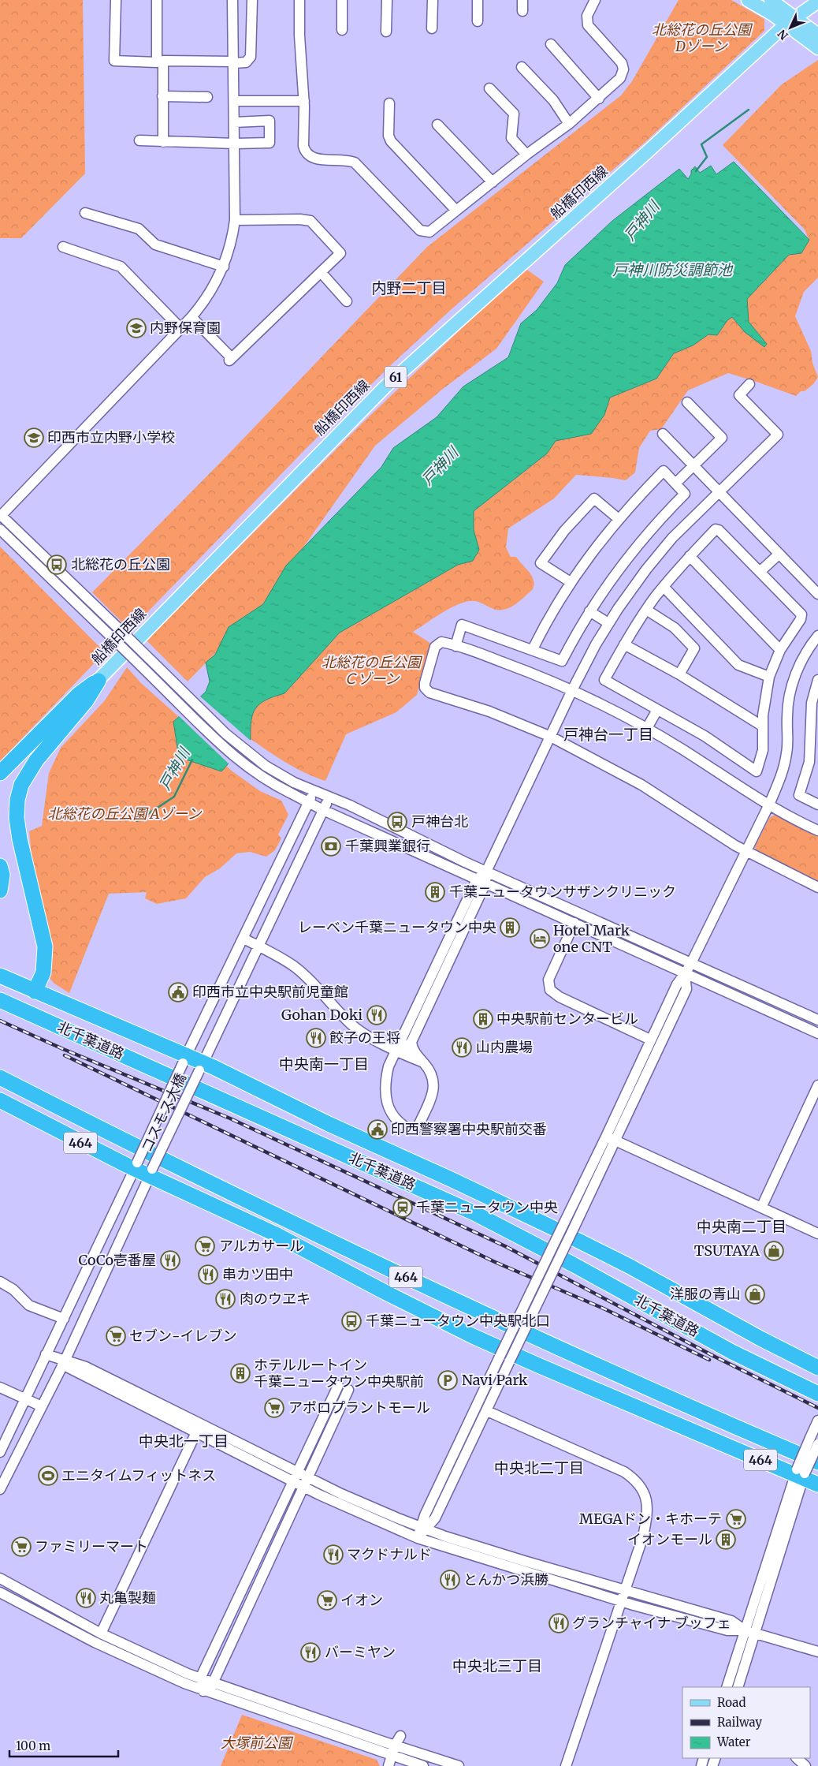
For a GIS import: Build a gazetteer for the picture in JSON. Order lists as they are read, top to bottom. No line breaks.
{"streets":{"highway":["北千葉道路","464"],"main road":["船橋印西線","61"],"street":["コスモス大橋"]},"crossings":[["北千葉道路","コスモス大橋"],["コスモス大橋","464"]],"districts":["内野二丁目","戸神台一丁目","中央南一丁目","中央南二丁目","中央北一丁目","中央北二丁目","中央北三丁目"],"water":["戸神川","戸神川防災調節池"],"parks":["北総花の丘公園 Dゾーン","北総花の丘公園 Ｃゾーン","北総花の丘公園 Aゾーン","大塚前公園"],"places":{"school or university":["内野保育園","印西市立内野小学校"],"bus stop":["北総花の丘公園","戸神台北","千葉ニュータウン中央駅北口"],"bank":["千葉興業銀行"],"building":["千葉ニュータウンサザンクリニック","レーベン千葉ニュータウン中央","中央駅前センタービル","ホテルルートイン 千葉ニュータウン中央駅前","イオンモール"],"hotel":["Hotel Mark one CNT"],"public building":["印西市立中央駅前児童館","印西警察署中央駅前交番"],"restaurant":["Gohan Doki","餃子の王将","山内農場","CoCo壱番屋","串カツ田中","肉のウヱキ","マクドナルド","とんかつ浜勝","丸亀製麺","グランチャイナ ブッフェ","バーミヤン"],"station":["千葉ニュータウン中央"],"supermarket":["アルカサール","セブン-イレブン","アポロプラントモール","MEGAドン・キホーテ","ファミリーマート","イオン"],"shop":["TSUTAYA","洋服の青山"],"parking":["Navi Park"],"sports":["エニタイムフィットネス"]},"legend":["Road","Railway","Water"],"scale_bar":"100 m","north":"bottom left"}
